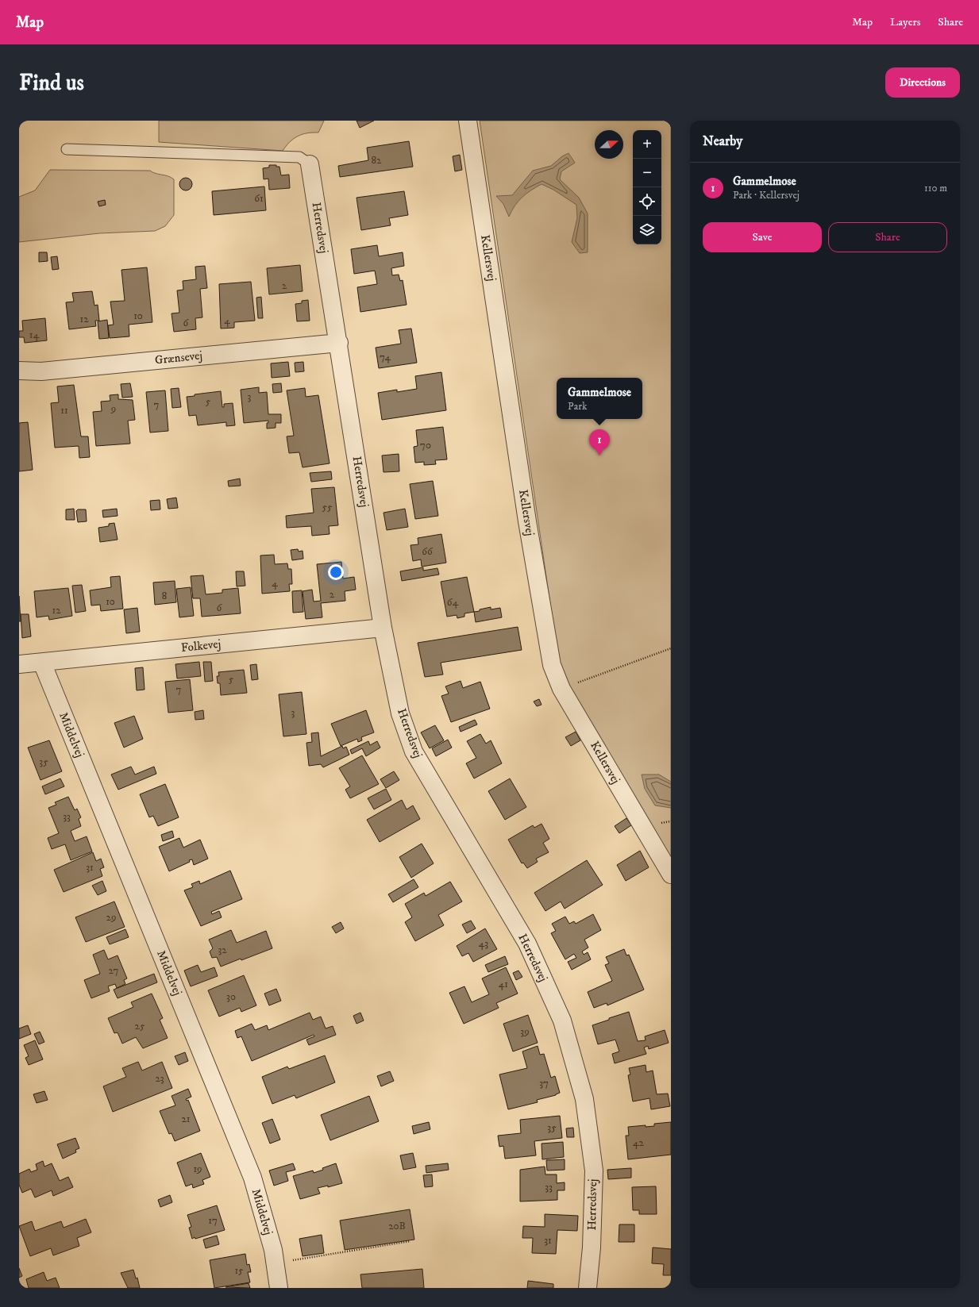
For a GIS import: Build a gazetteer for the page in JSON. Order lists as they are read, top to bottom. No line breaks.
{"streets":{"street":["Herredsvej","Kellersvej","Grænsevej","Folkevej","Middelvej"]},"crossings":[["Herredsvej","Grænsevej"],["Herredsvej","Folkevej"],["Folkevej","Middelvej"]],"house_numbers":["82","61","2","10","12","4","6","14","74","3","5","7","9","11","70","55","66","4","2","8","10","64","6","12","5","7","3","35","33","31","29","43","32","27","41","30","25","39","23","37","21","35","42","19","33","17","20B","31","15"],"north":"right","page":{"header":"Map","nav":["Map","Layers","Share"],"buttons":["Directions",["Save","Share"]],"title":"Find us","heading":"Nearby","map_buttons":["+","−"],"list":[{"mark":"1","name":"Gammelmose","note":"Park · Kellersvej","value":"110 m"}],"popup":["Gammelmose","Park"],"pins":"1"}}
